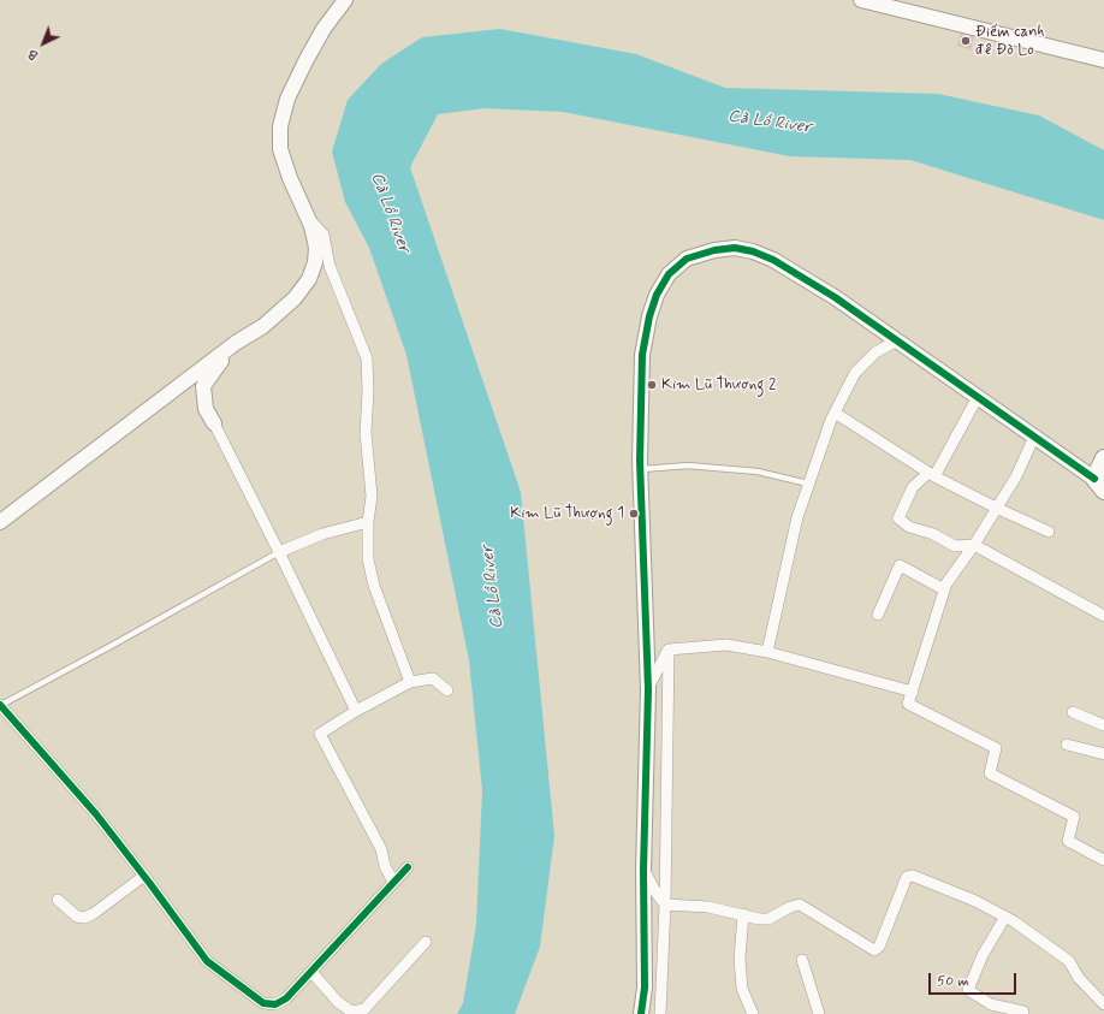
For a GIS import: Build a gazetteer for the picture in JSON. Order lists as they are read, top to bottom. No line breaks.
{"water":["Cà Lồ River"],"places":["Điếm canh đê Đò Lo","Kim Lũ Thượng 2","Kim Lũ Thượng 1"],"scale_bar":"50 m","north":"bottom left"}
